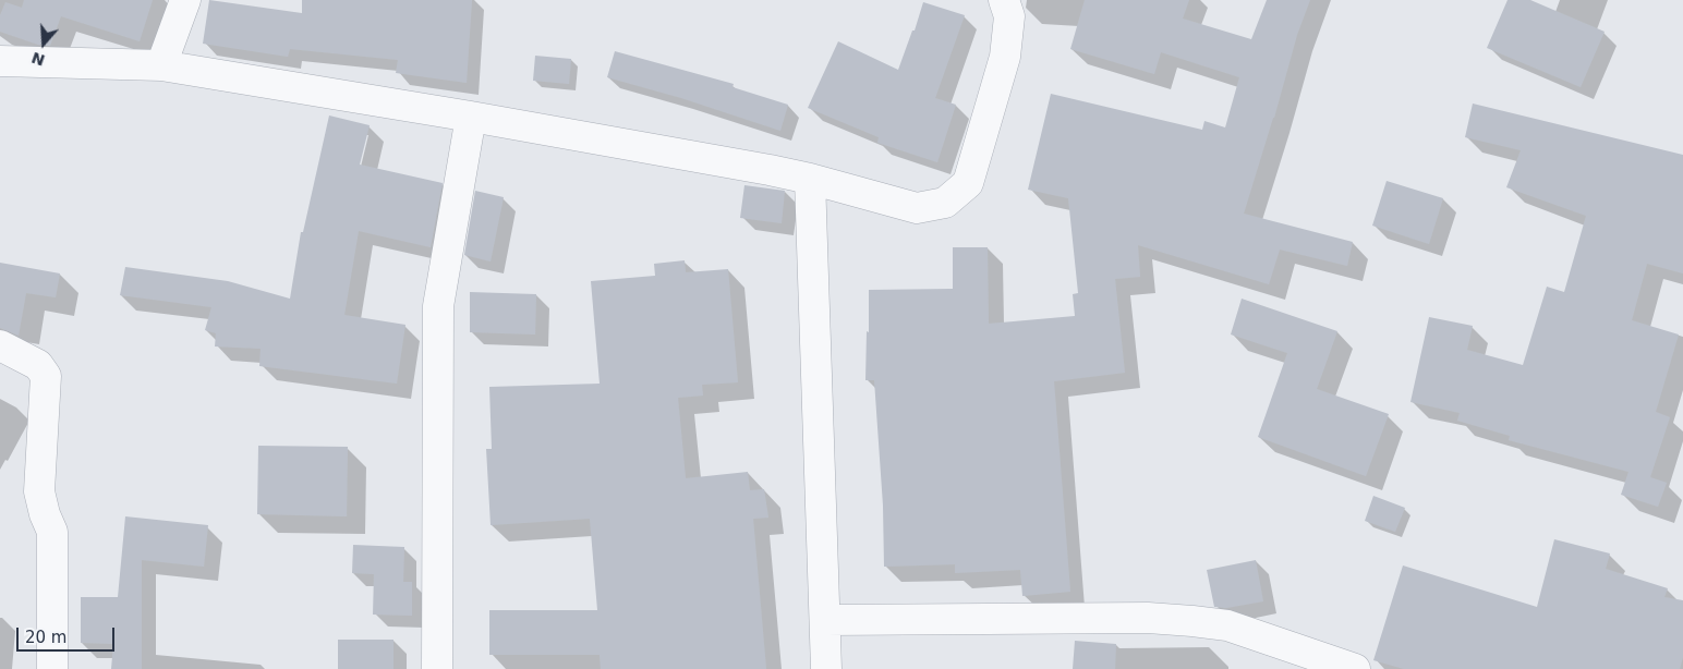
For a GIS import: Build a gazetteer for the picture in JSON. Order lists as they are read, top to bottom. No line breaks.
{"scale_bar":"20 m","north":"bottom"}
